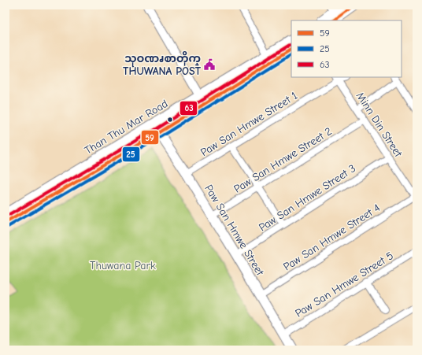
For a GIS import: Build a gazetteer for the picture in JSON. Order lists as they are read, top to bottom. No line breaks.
{"streets":{"main road":["Than Thu Mar Road","Paw San Hmwe Street"],"street":["Paw San Hmwe Street 1","Minn Din Street","Paw San Hmwe Street 2","Paw San Hmwe Street 3","Paw San Hmwe Street 4","Paw San Hmwe Street 5"]},"crossings":[["Paw San Hmwe Street 1","Minn Din Street"],["Paw San Hmwe Street 1","Paw San Hmwe Street"],["Minn Din Street","Paw San Hmwe Street 2"],["Minn Din Street","Paw San Hmwe Street 3"],["Minn Din Street","Paw San Hmwe Street 4"],["Than Thu Mar Road","Paw San Hmwe Street"],["Paw San Hmwe Street 2","Paw San Hmwe Street"],["Paw San Hmwe Street 3","Paw San Hmwe Street"],["Paw San Hmwe Street","Paw San Hmwe Street 4"],["Paw San Hmwe Street","Paw San Hmwe Street 5"]],"parks":["Thuwana Park"],"places":{"public building":["သုဝဏၧစာတိုက္ THUWANA POST"]},"lines":["transit line 59","transit line 63","transit line 25"],"legend":["59","25","63"]}
